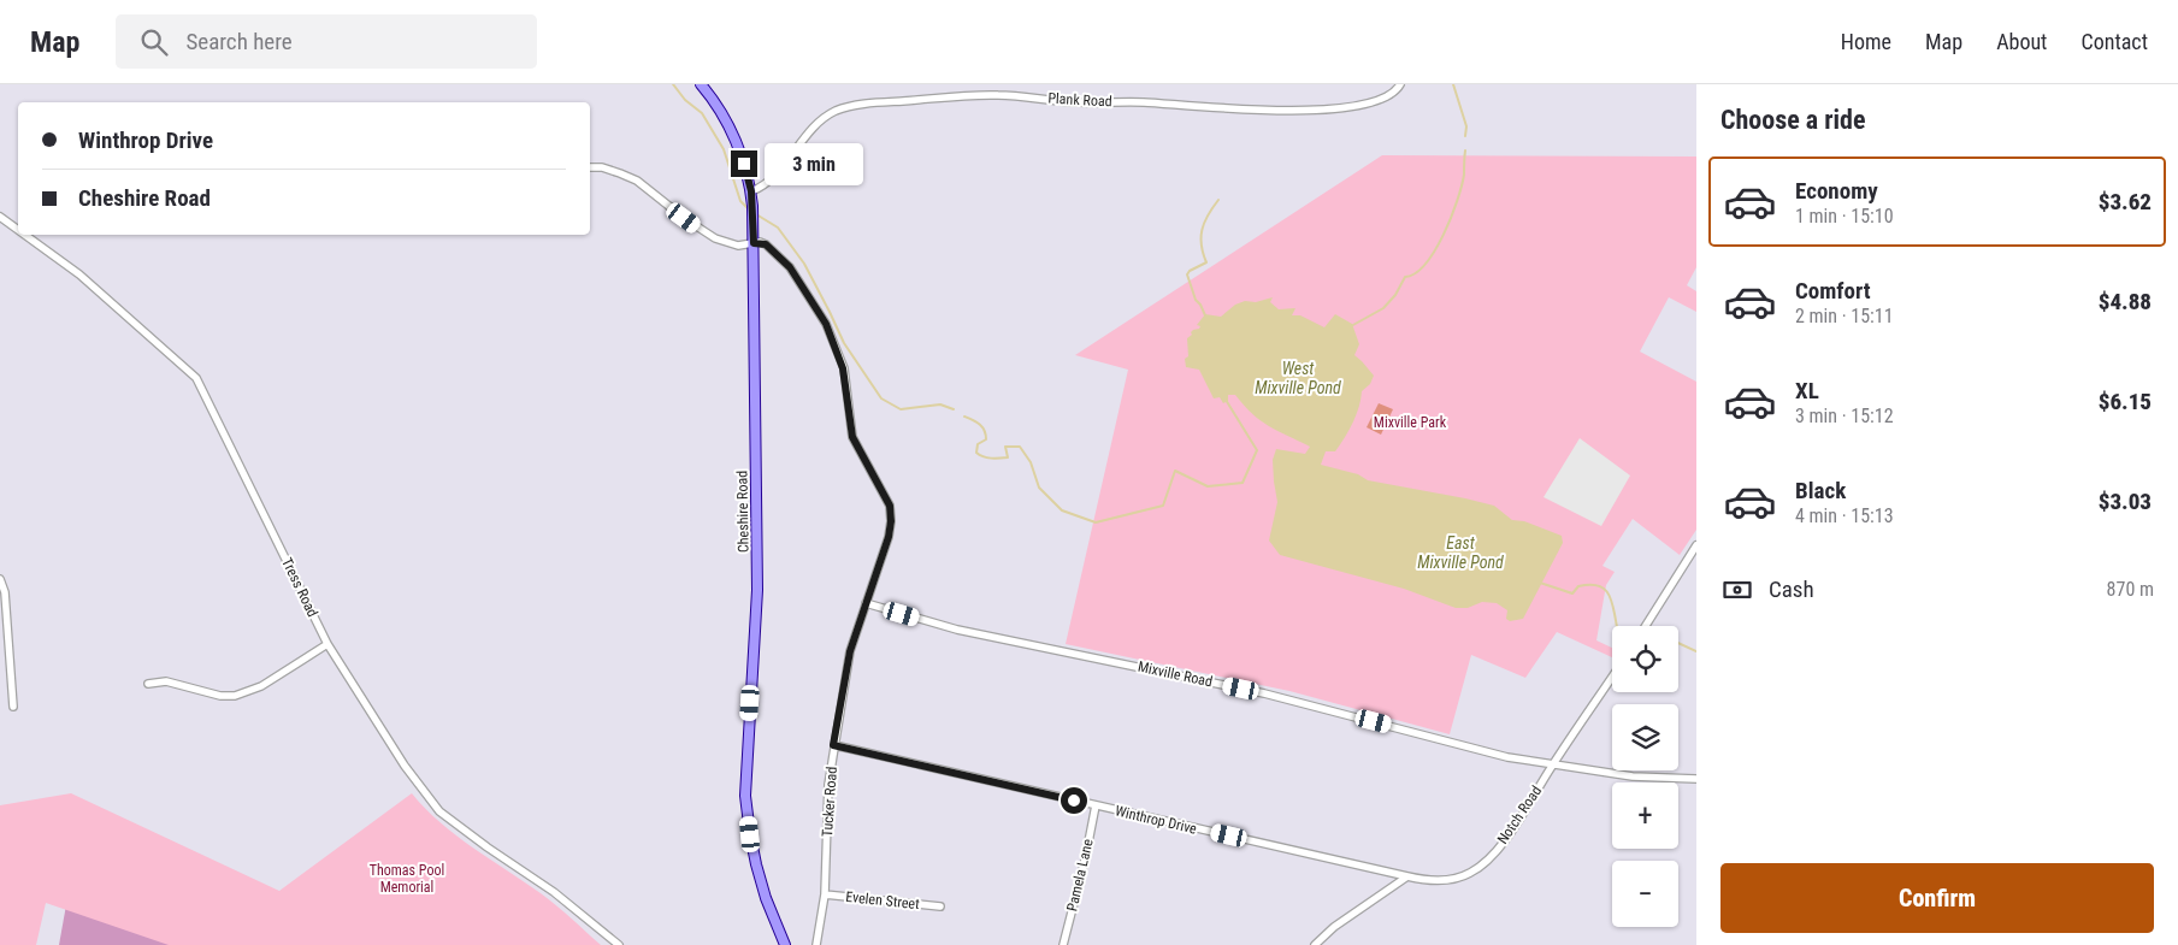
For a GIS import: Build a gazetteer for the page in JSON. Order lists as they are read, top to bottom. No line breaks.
{"streets":{"main road":["Cheshire Road"],"street":["Plank Road","Tress Road","Mixville Road","Tucker Road","Notch Road","Winthrop Drive","Pamela Lane","Evelen Street"]},"crossings":[["Plank Road","Cheshire Road"],["Cheshire Road","Tucker Road"],["Mixville Road","Tucker Road"],["Mixville Road","Notch Road"],["Tucker Road","Winthrop Drive"],["Tucker Road","Evelen Street"],["Notch Road","Winthrop Drive"],["Winthrop Drive","Pamela Lane"]],"water":["West Mixville Pond","East Mixville Pond"],"parks":["Mixville Park","Thomas Pool Memorial"],"page":{"header":"Map","search":"Search here","nav":["Home","Map","About","Contact"],"heading":"Choose a ride","banner":["Winthrop Drive","Cheshire Road"],"bubble":"3 min","list":[{"name":"Economy","note":"1 min · 15:10","value":"$3.62"},{"name":"Comfort","note":"2 min · 15:11","value":"$4.88"},{"name":"XL","note":"3 min · 15:12","value":"$6.15"},{"name":"Black","note":"4 min · 15:13","value":"$3.03"}],"pay":["Cash","870 m"],"map_buttons":["+","−"],"buttons":"Confirm"}}
